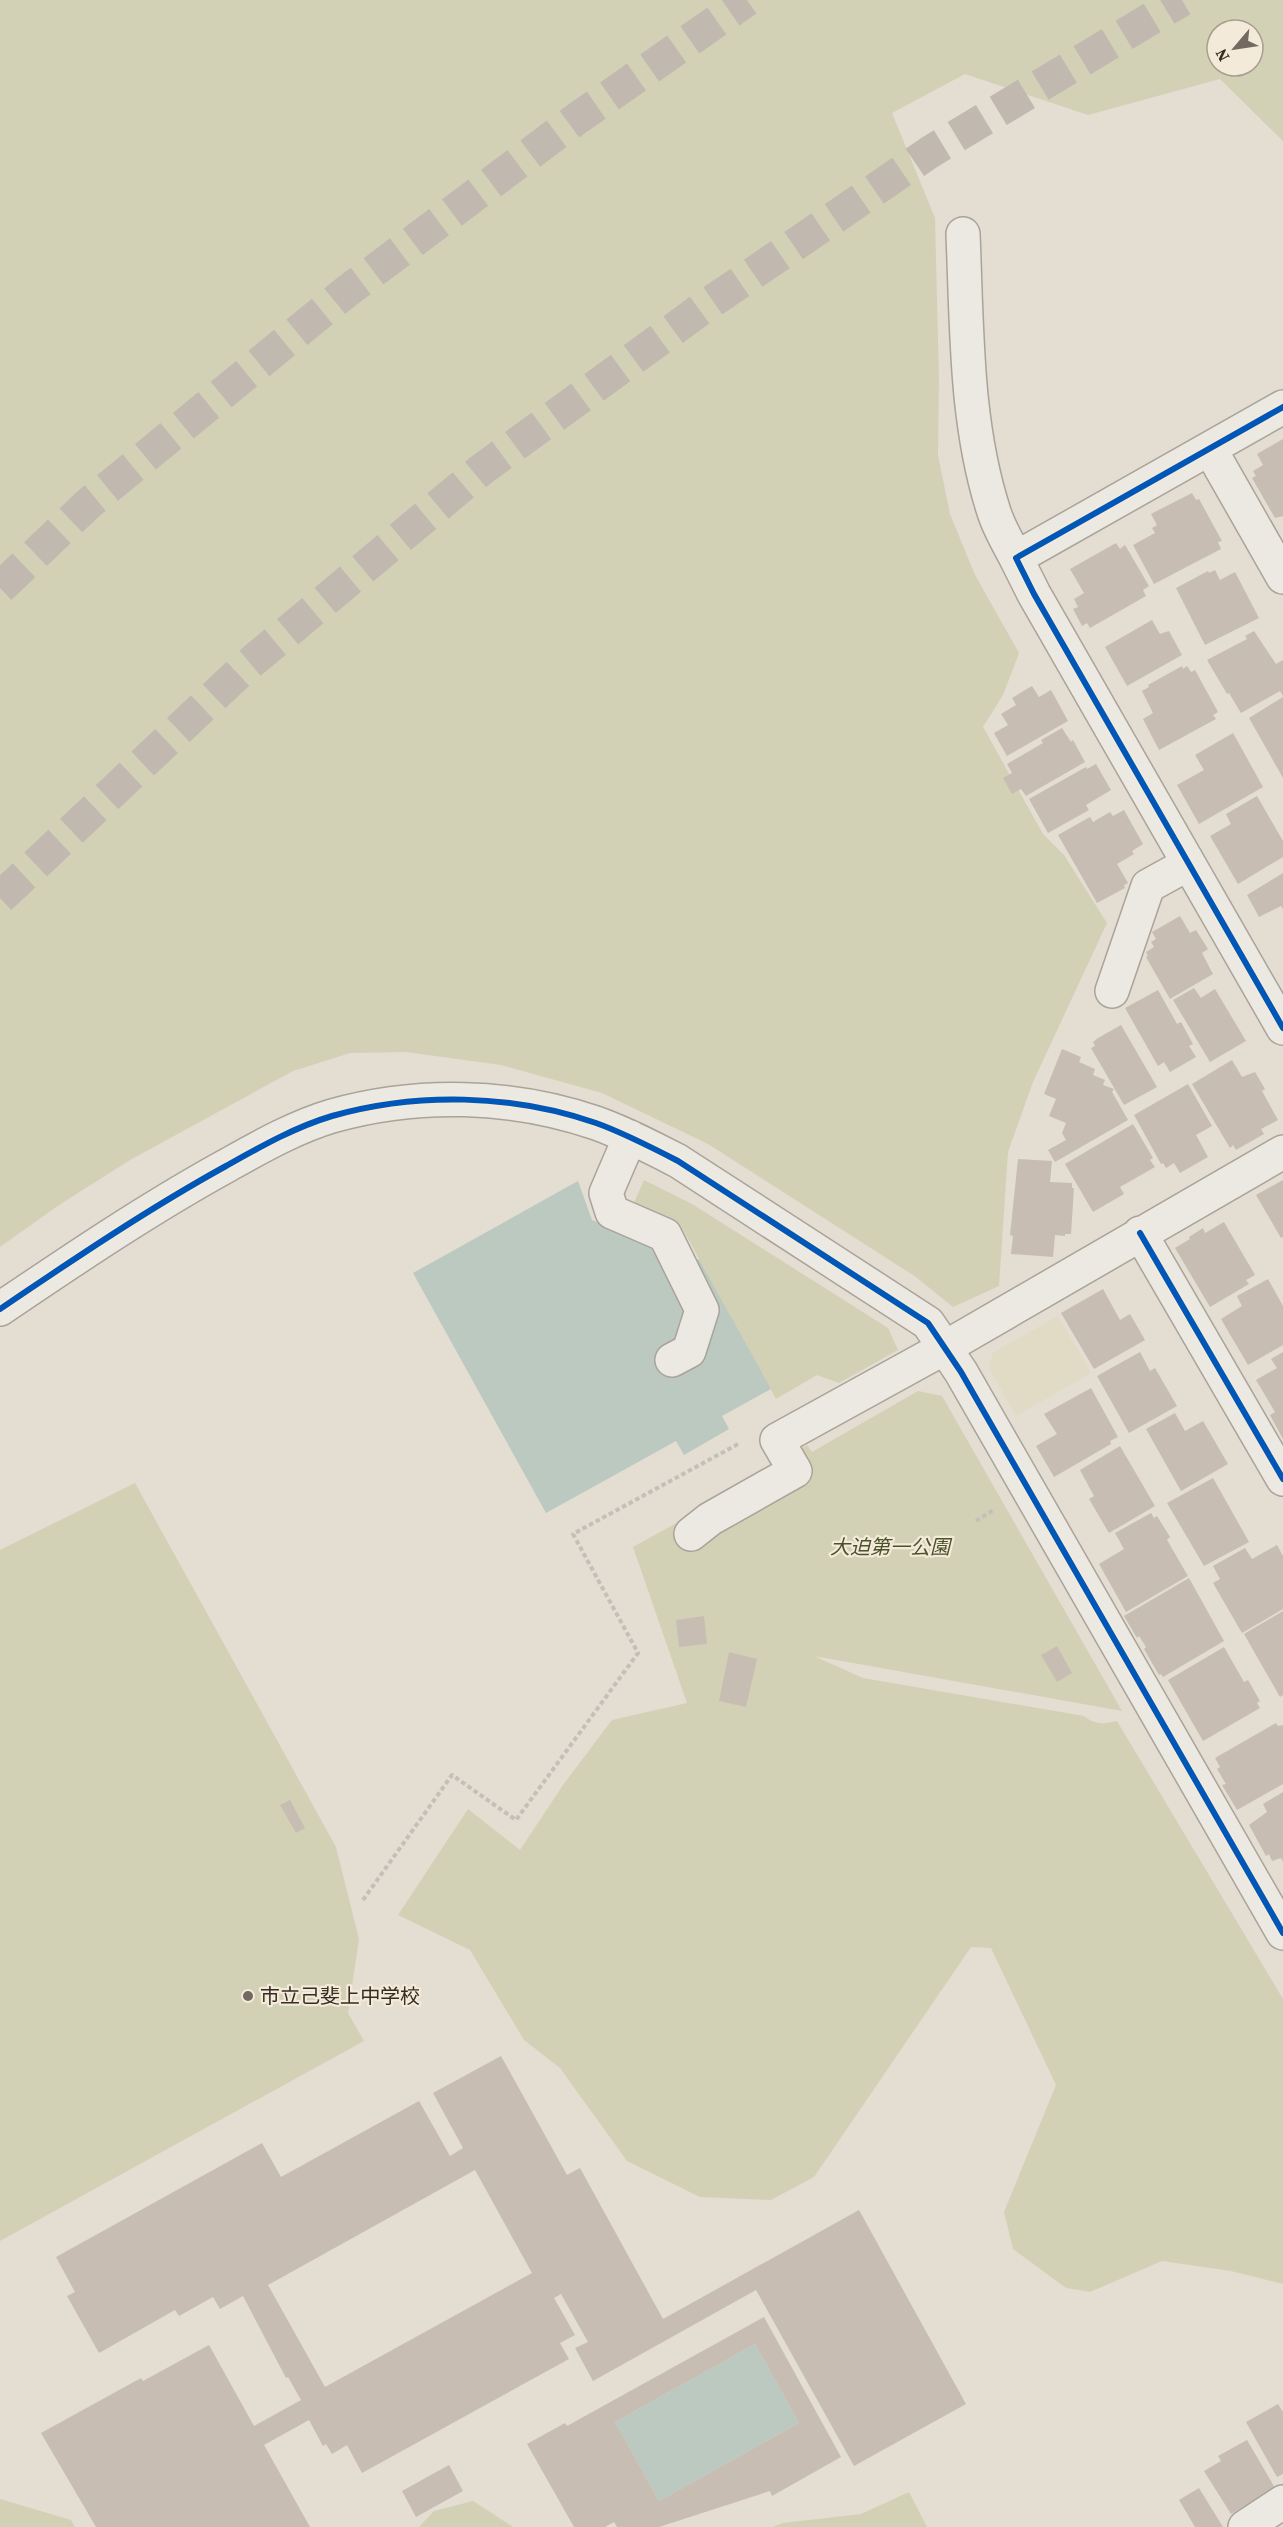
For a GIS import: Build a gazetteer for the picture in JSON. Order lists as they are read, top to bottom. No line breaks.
{"parks":["大迫第一公園"],"places":["市立己斐上中学校"],"north":"bottom left"}
